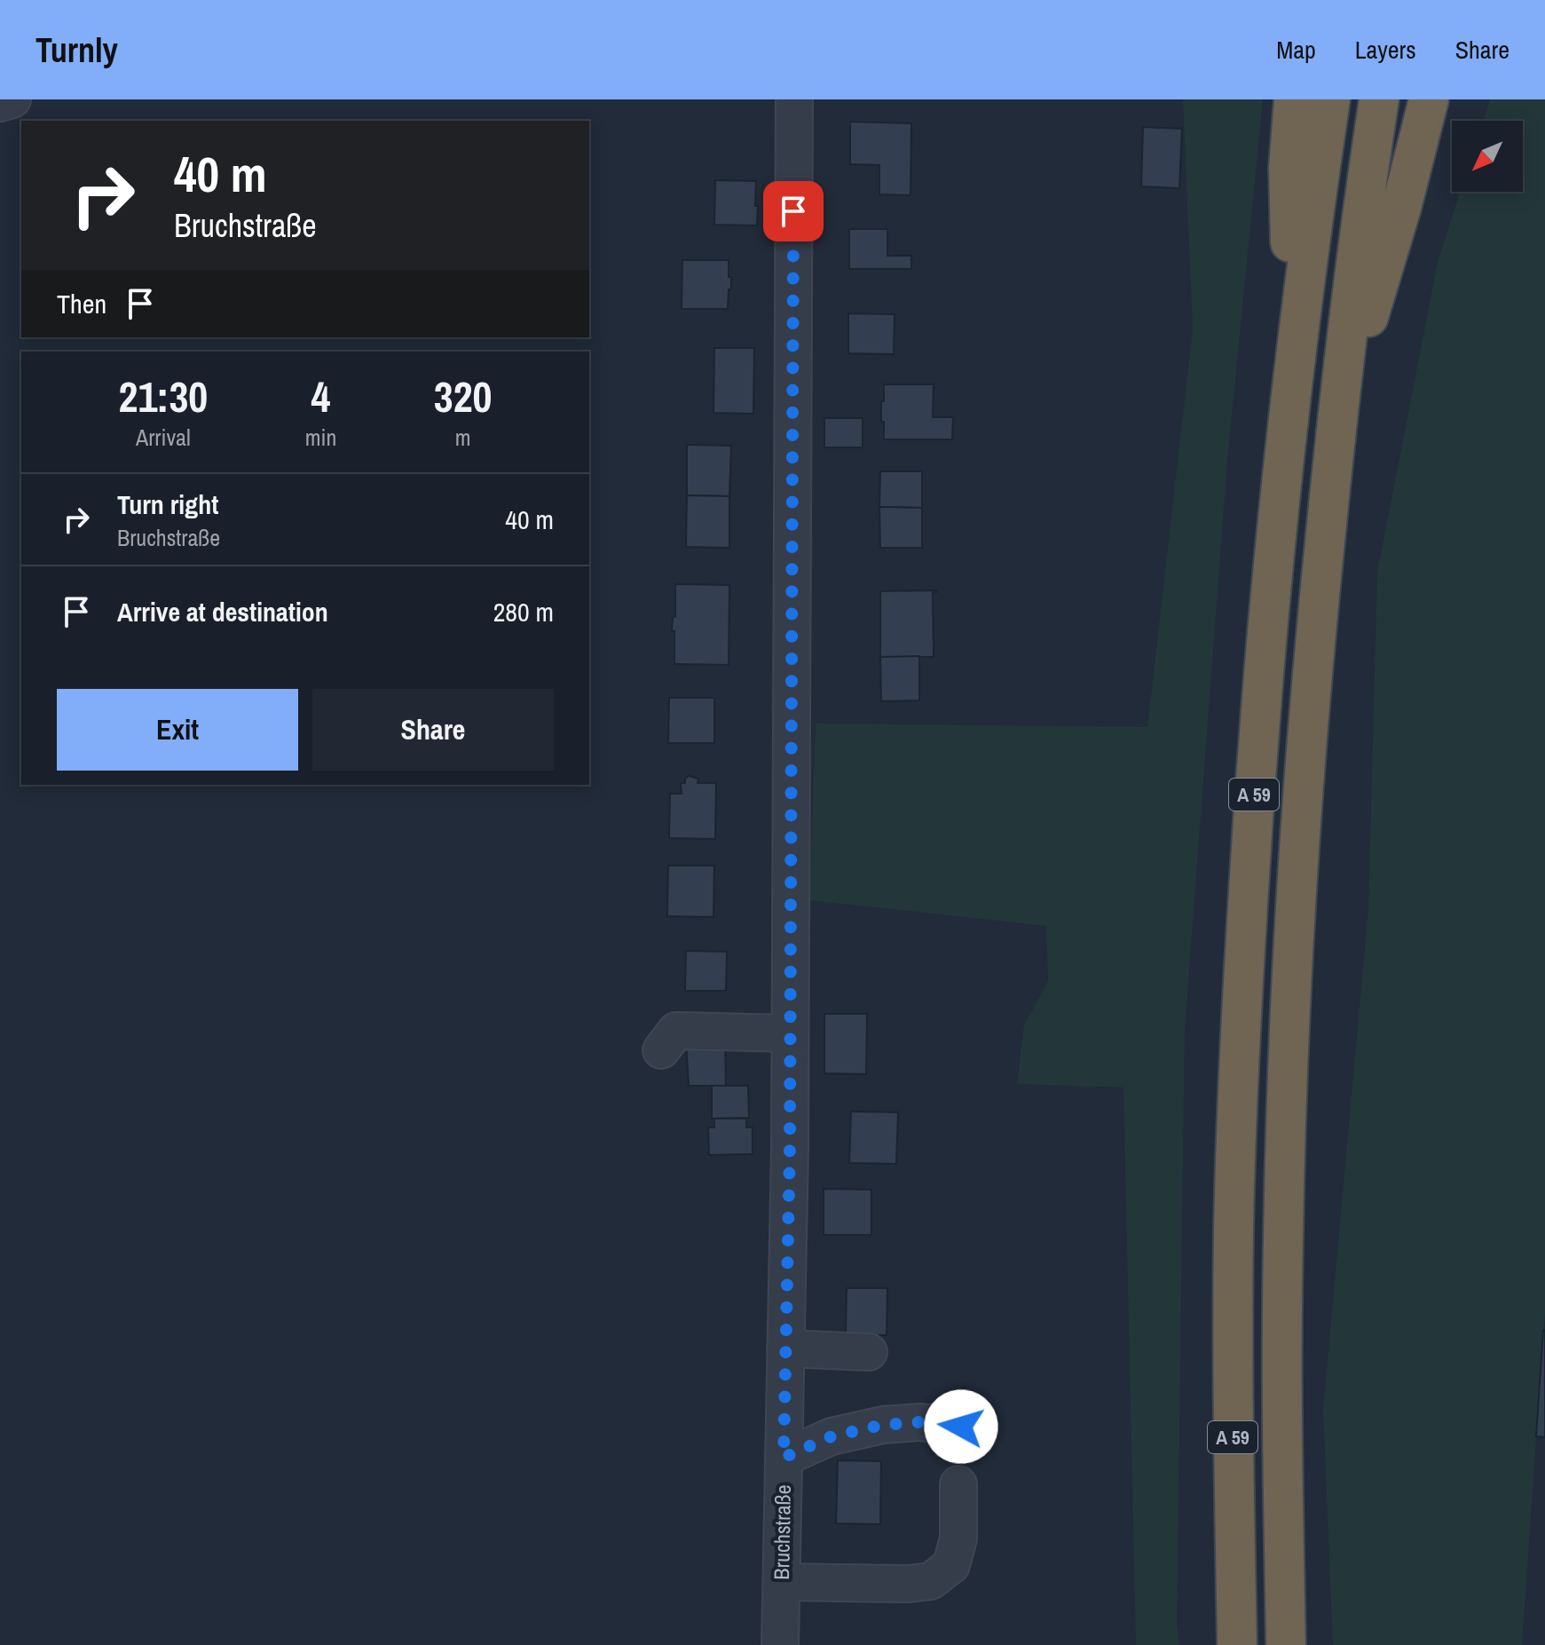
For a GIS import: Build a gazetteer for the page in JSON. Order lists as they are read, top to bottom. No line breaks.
{"streets":{"highway":["A 59"],"street":["Bruchstraße"]},"north":"bottom left","page":{"header":"Turnly","nav":["Map","Layers","Share"],"turn":["40 m","Bruchstraße"],"then":"Then","eta":["21:30","Arrival","4","min","320","m"],"list":[{"name":"Turn right","note":"Bruchstraße","value":"40 m"},{"name":"Arrive at destination","value":"280 m"}],"buttons":["Exit","Share"]}}
